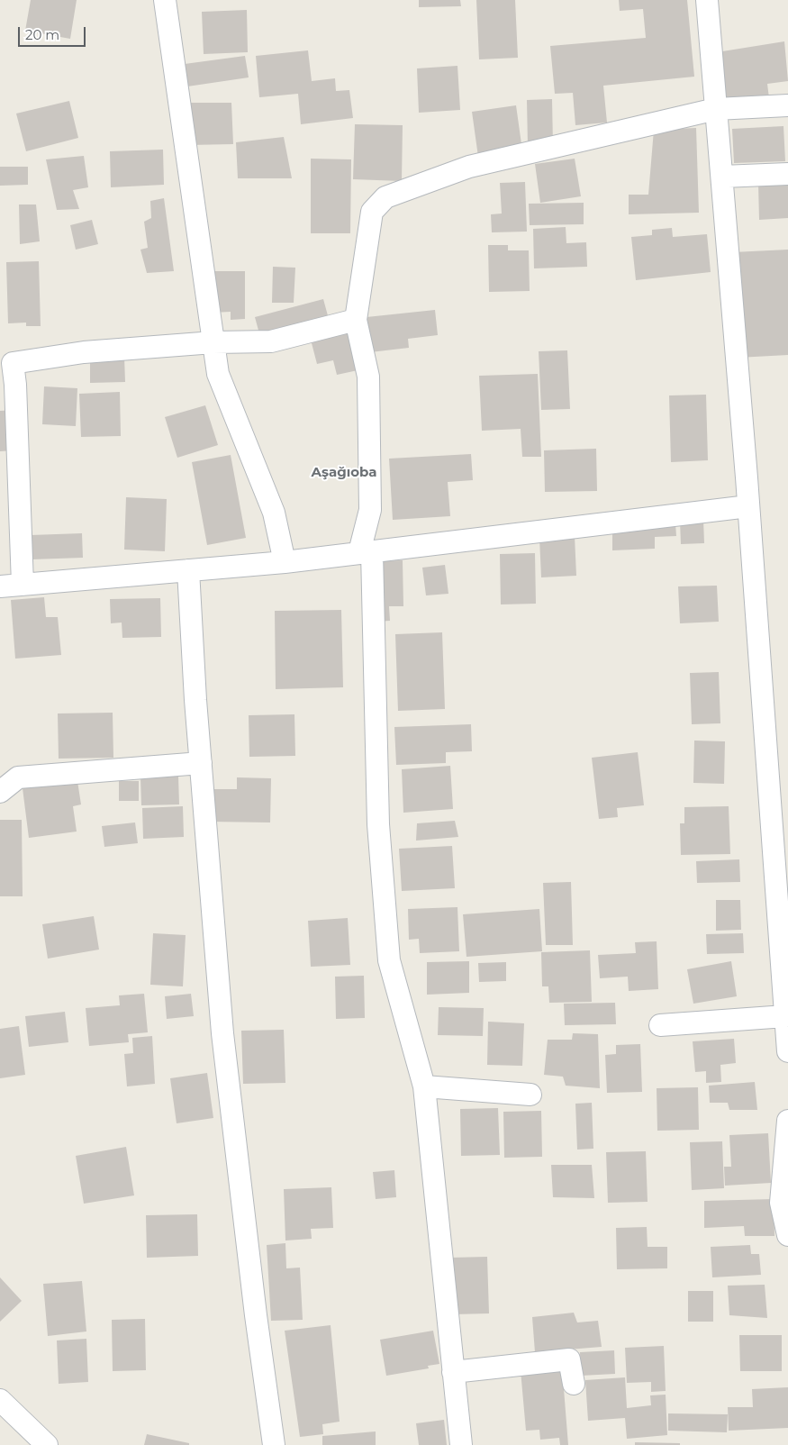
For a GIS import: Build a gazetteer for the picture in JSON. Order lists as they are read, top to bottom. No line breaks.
{"districts":["Aşağıoba"],"scale_bar":"20 m"}
